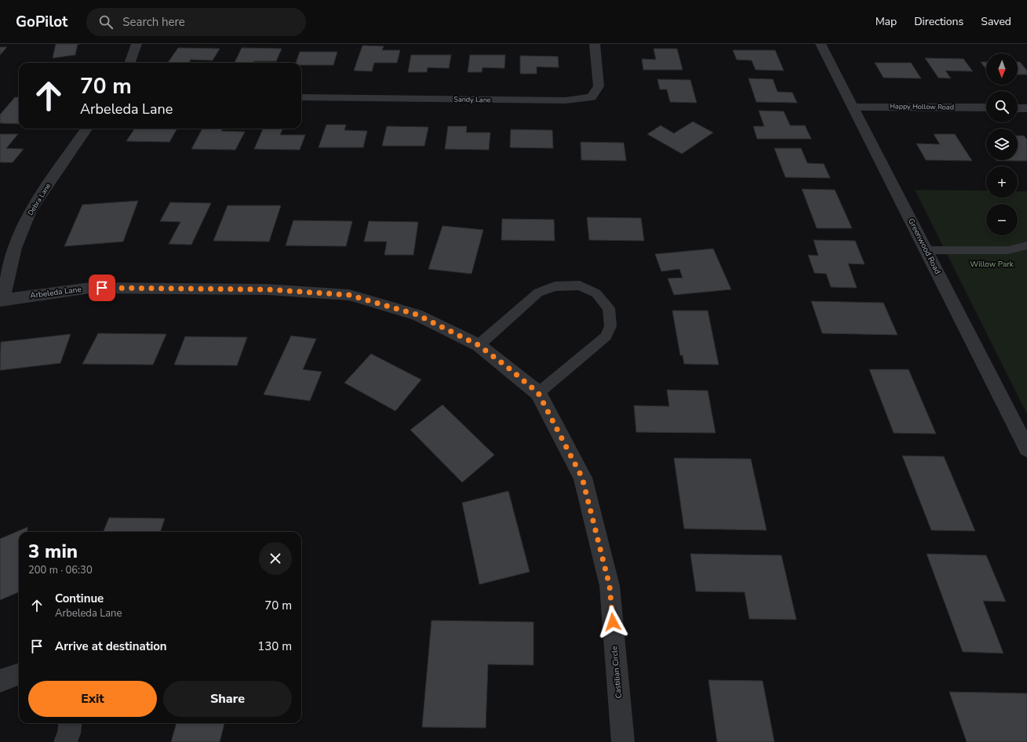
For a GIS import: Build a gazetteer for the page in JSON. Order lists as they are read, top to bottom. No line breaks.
{"streets":{"street":["Sandy Lane","Happy Hollow Road","Debra Lane","Greenwood Road","Arbeleda Lane","Castilian Circle"]},"crossings":[["Happy Hollow Road","Greenwood Road"],["Debra Lane","Arbeleda Lane"],["Arbeleda Lane","Castilian Circle"]],"parks":["Willow Park"],"north":"bottom","page":{"header":"GoPilot","search":"Search here","nav":["Map","Directions","Saved"],"map_buttons":["+","−"],"turn":["70 m","Arbeleda Lane"],"heading":["3 min","200 m · 06:30"],"list":[{"name":"Continue","note":"Arbeleda Lane","value":"70 m"},{"name":"Arrive at destination","value":"130 m"}],"buttons":["Exit","Share"]}}
